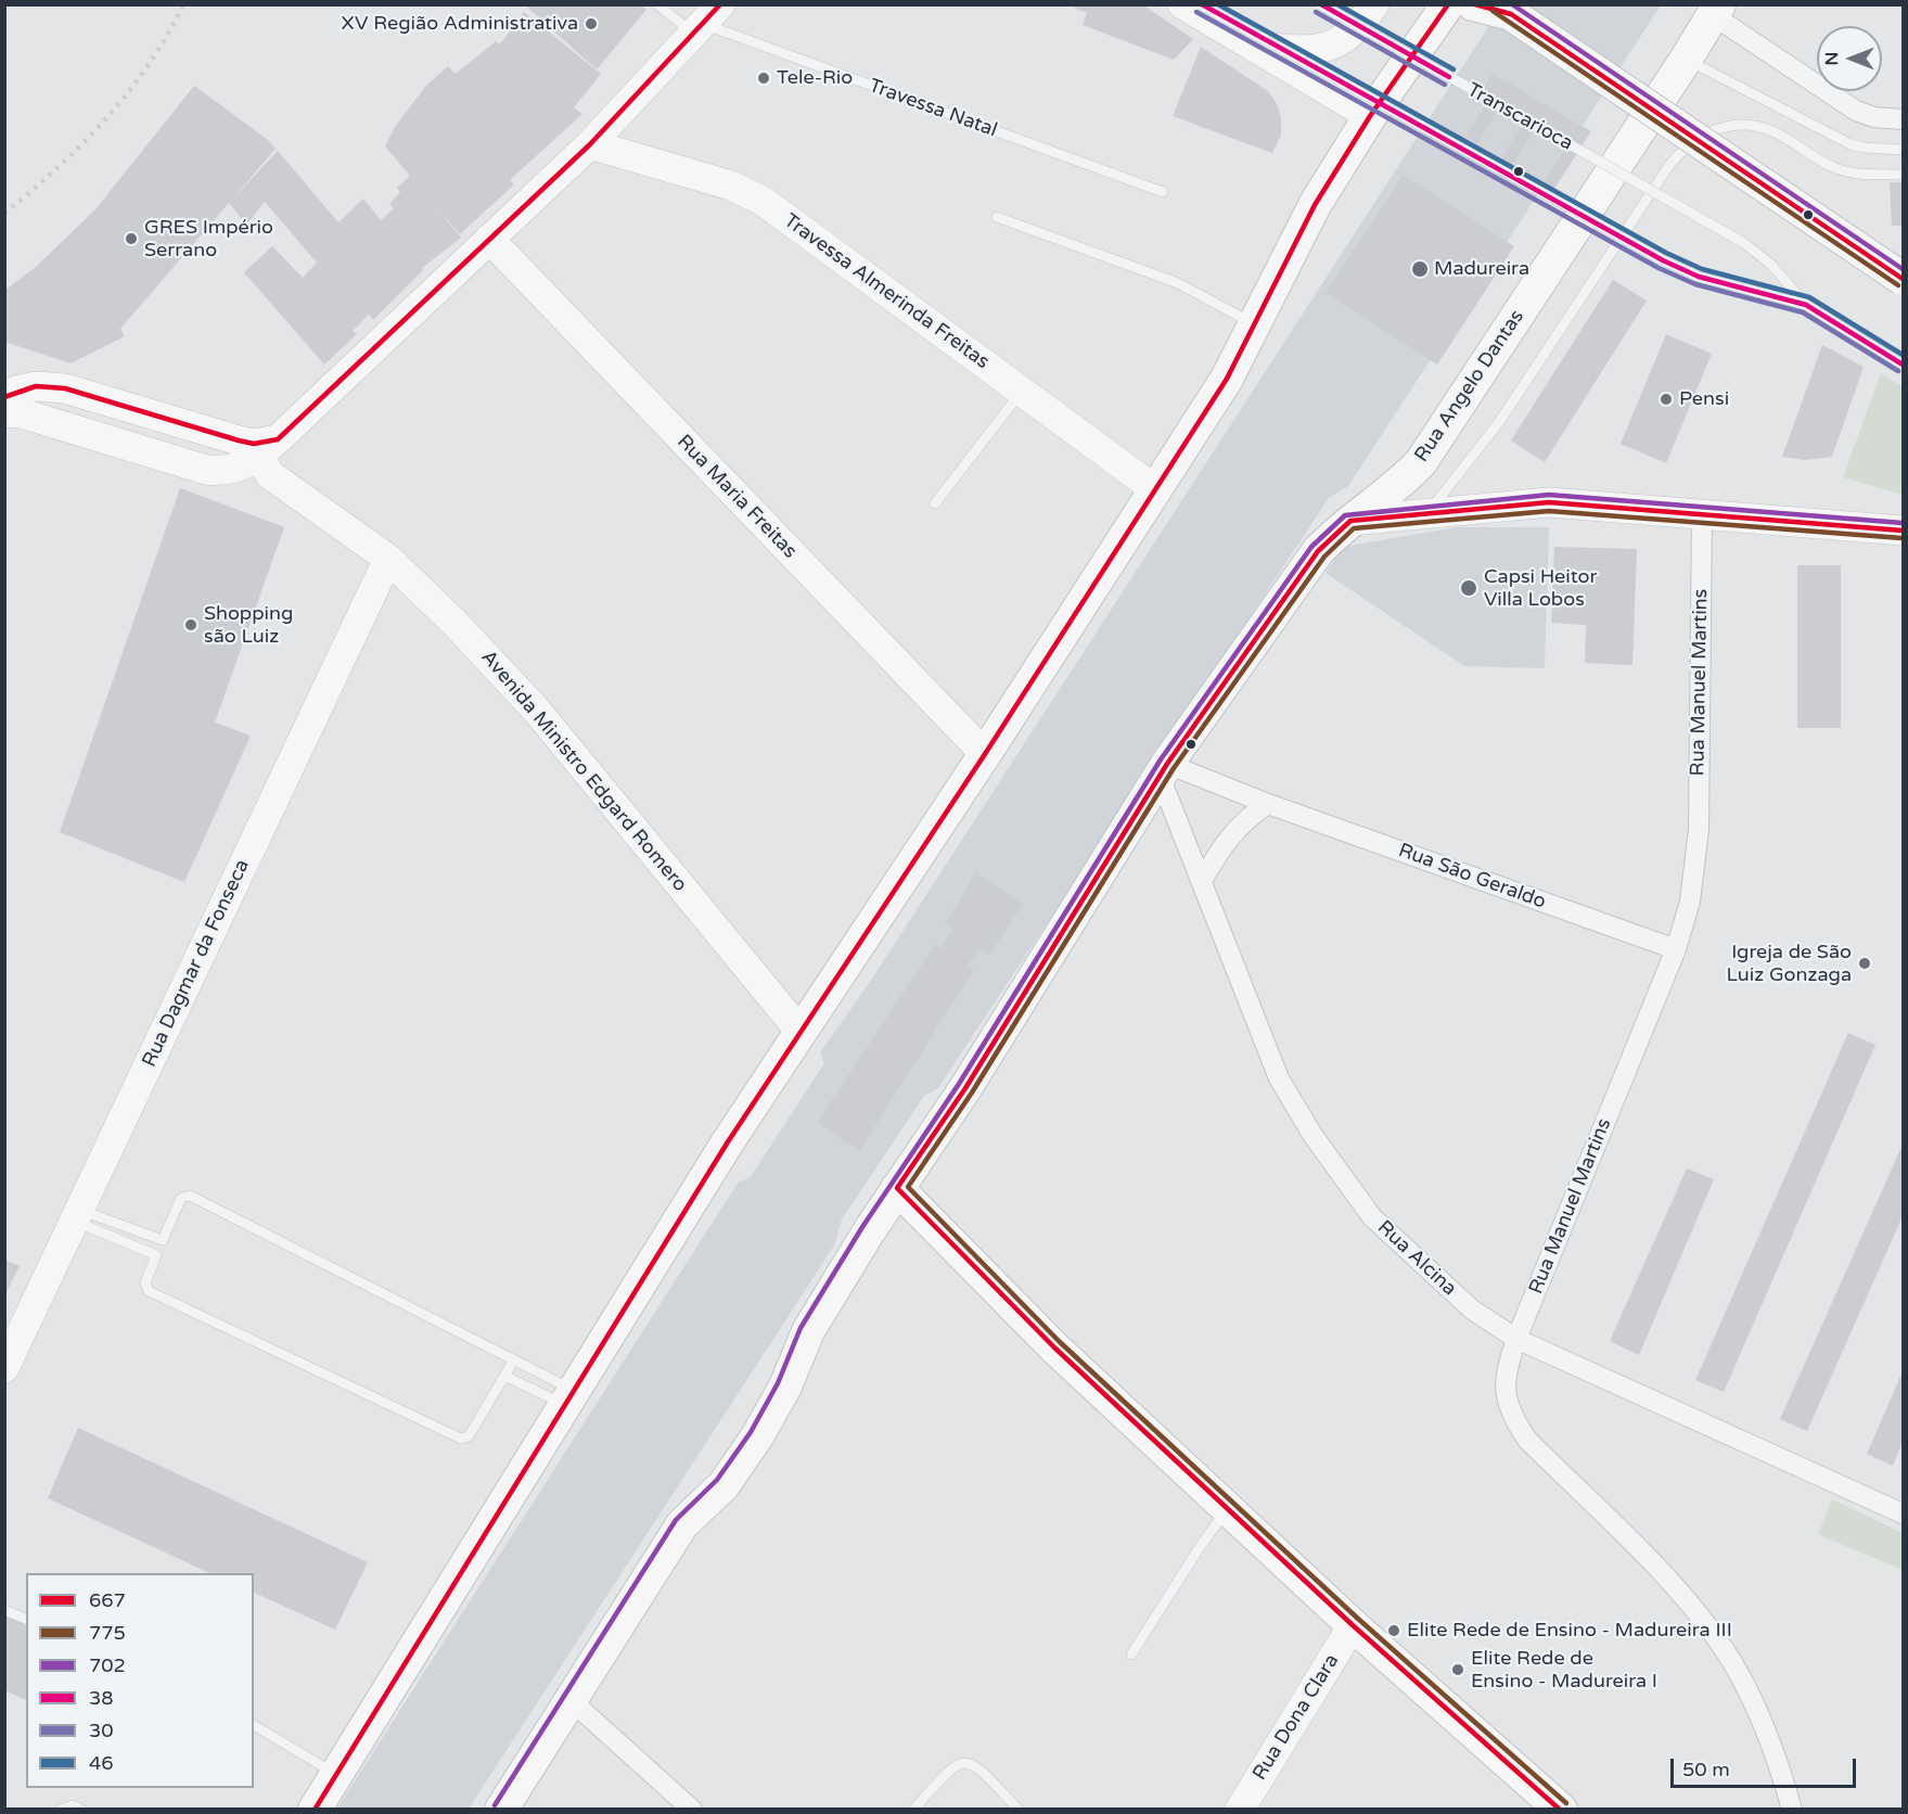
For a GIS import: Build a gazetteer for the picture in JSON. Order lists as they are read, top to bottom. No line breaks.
{"streets":{"main road":["Rua Angelo Dantas"],"street":["Travessa Almerinda Freitas","Rua Maria Freitas","Rua Manuel Martins","Avenida Ministro Edgard Romero","Rua São Geraldo","Rua Dagmar da Fonseca","Rua Alcina","Rua Dona Clara"],"lane":["Travessa Natal","Transcarioca"]},"crossings":[["Rua Angelo Dantas","Rua São Geraldo"],["Rua Angelo Dantas","Rua Alcina"],["Rua Manuel Martins","Rua São Geraldo"],["Rua Manuel Martins","Rua Alcina"],["Avenida Ministro Edgard Romero","Rua Dagmar da Fonseca"],["Rua São Geraldo","Rua Alcina"]],"places":["XV Região Administrativa","Tele-Rio","GRES Império Serrano","Madureira","Pensi","Capsi Heitor Villa Lobos","Shopping são Luiz","Igreja de São Luiz Gonzaga","Elite Rede de Ensino - Madureira III","Elite Rede de Ensino - Madureira I"],"lines":["transit line 667","transit line 702","transit line 38","transit line 46","transit line 775","transit line 30"],"legend":["667","775","702","38","30","46"],"scale_bar":"50 m","north":"left"}
